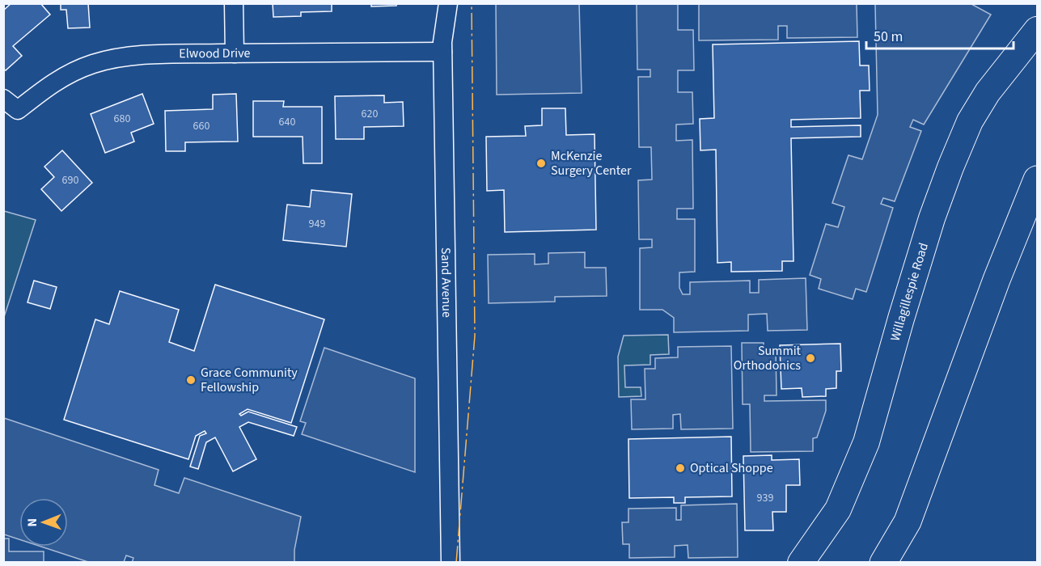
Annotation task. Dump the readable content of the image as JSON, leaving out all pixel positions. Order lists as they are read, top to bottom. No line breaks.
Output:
{"streets":{"street":["Elwood Drive","Sand Avenue","Willagillespie Road"]},"crossings":[["Elwood Drive","Sand Avenue"]],"places":["McKenzie Surgery Center","Summit Orthodonics","Grace Community Fellowship","Optical Shoppe"],"house_numbers":["620","680","640","660","690","949","939"],"scale_bar":"50 m","north":"left"}
